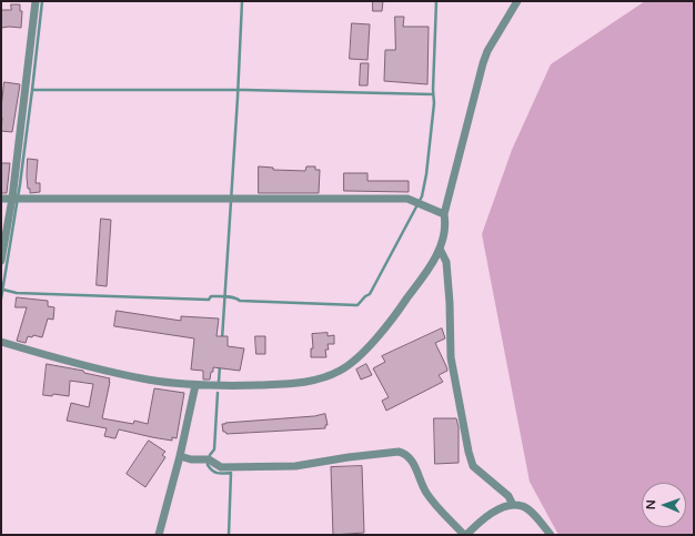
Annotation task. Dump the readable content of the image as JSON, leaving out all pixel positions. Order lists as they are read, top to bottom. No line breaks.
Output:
{"north":"left"}
